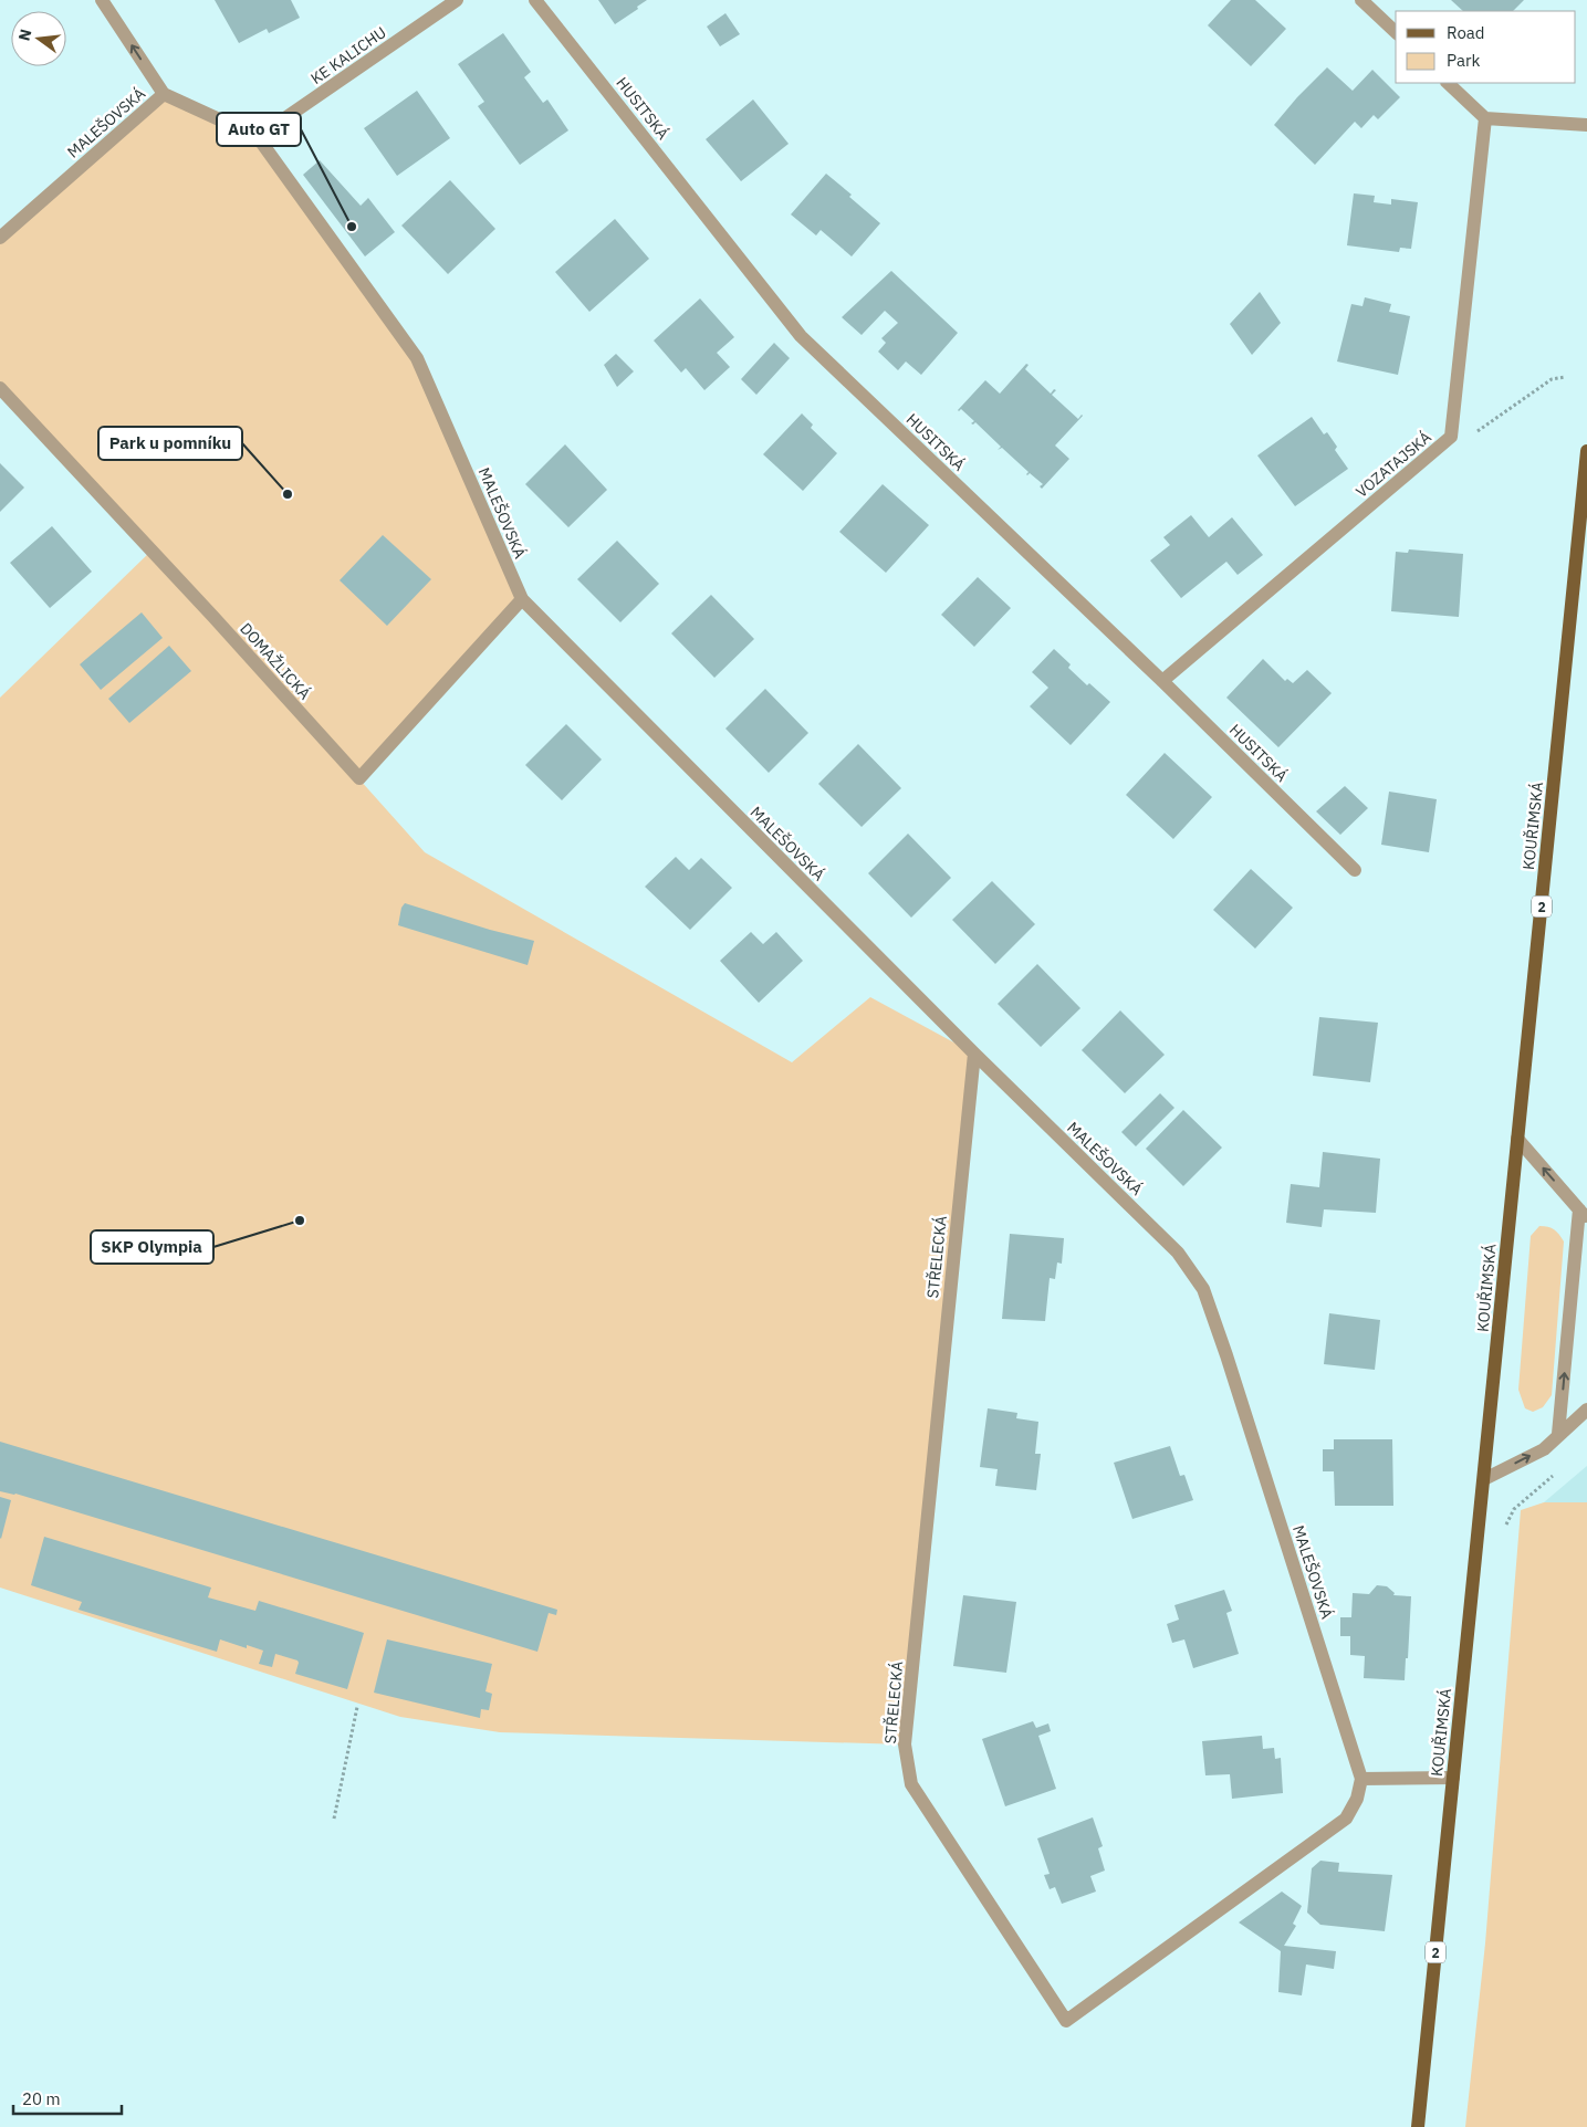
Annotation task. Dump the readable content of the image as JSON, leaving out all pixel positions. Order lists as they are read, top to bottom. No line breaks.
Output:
{"streets":{"main road":["KOUŘIMSKÁ","2"],"street":["KE KALICHU","HUSITSKÁ","MALEŠOVSKÁ","VOZATAJSKÁ","DOMAŽLICKÁ","STŘELECKÁ"]},"crossings":[["KE KALICHU","MALEŠOVSKÁ"],["HUSITSKÁ","VOZATAJSKÁ"],["MALEŠOVSKÁ","DOMAŽLICKÁ"],["MALEŠOVSKÁ","STŘELECKÁ"]],"places":["Auto GT","Park u pomníku","SKP Olympia"],"legend":["Road","Park"],"scale_bar":"20 m","north":"left"}
